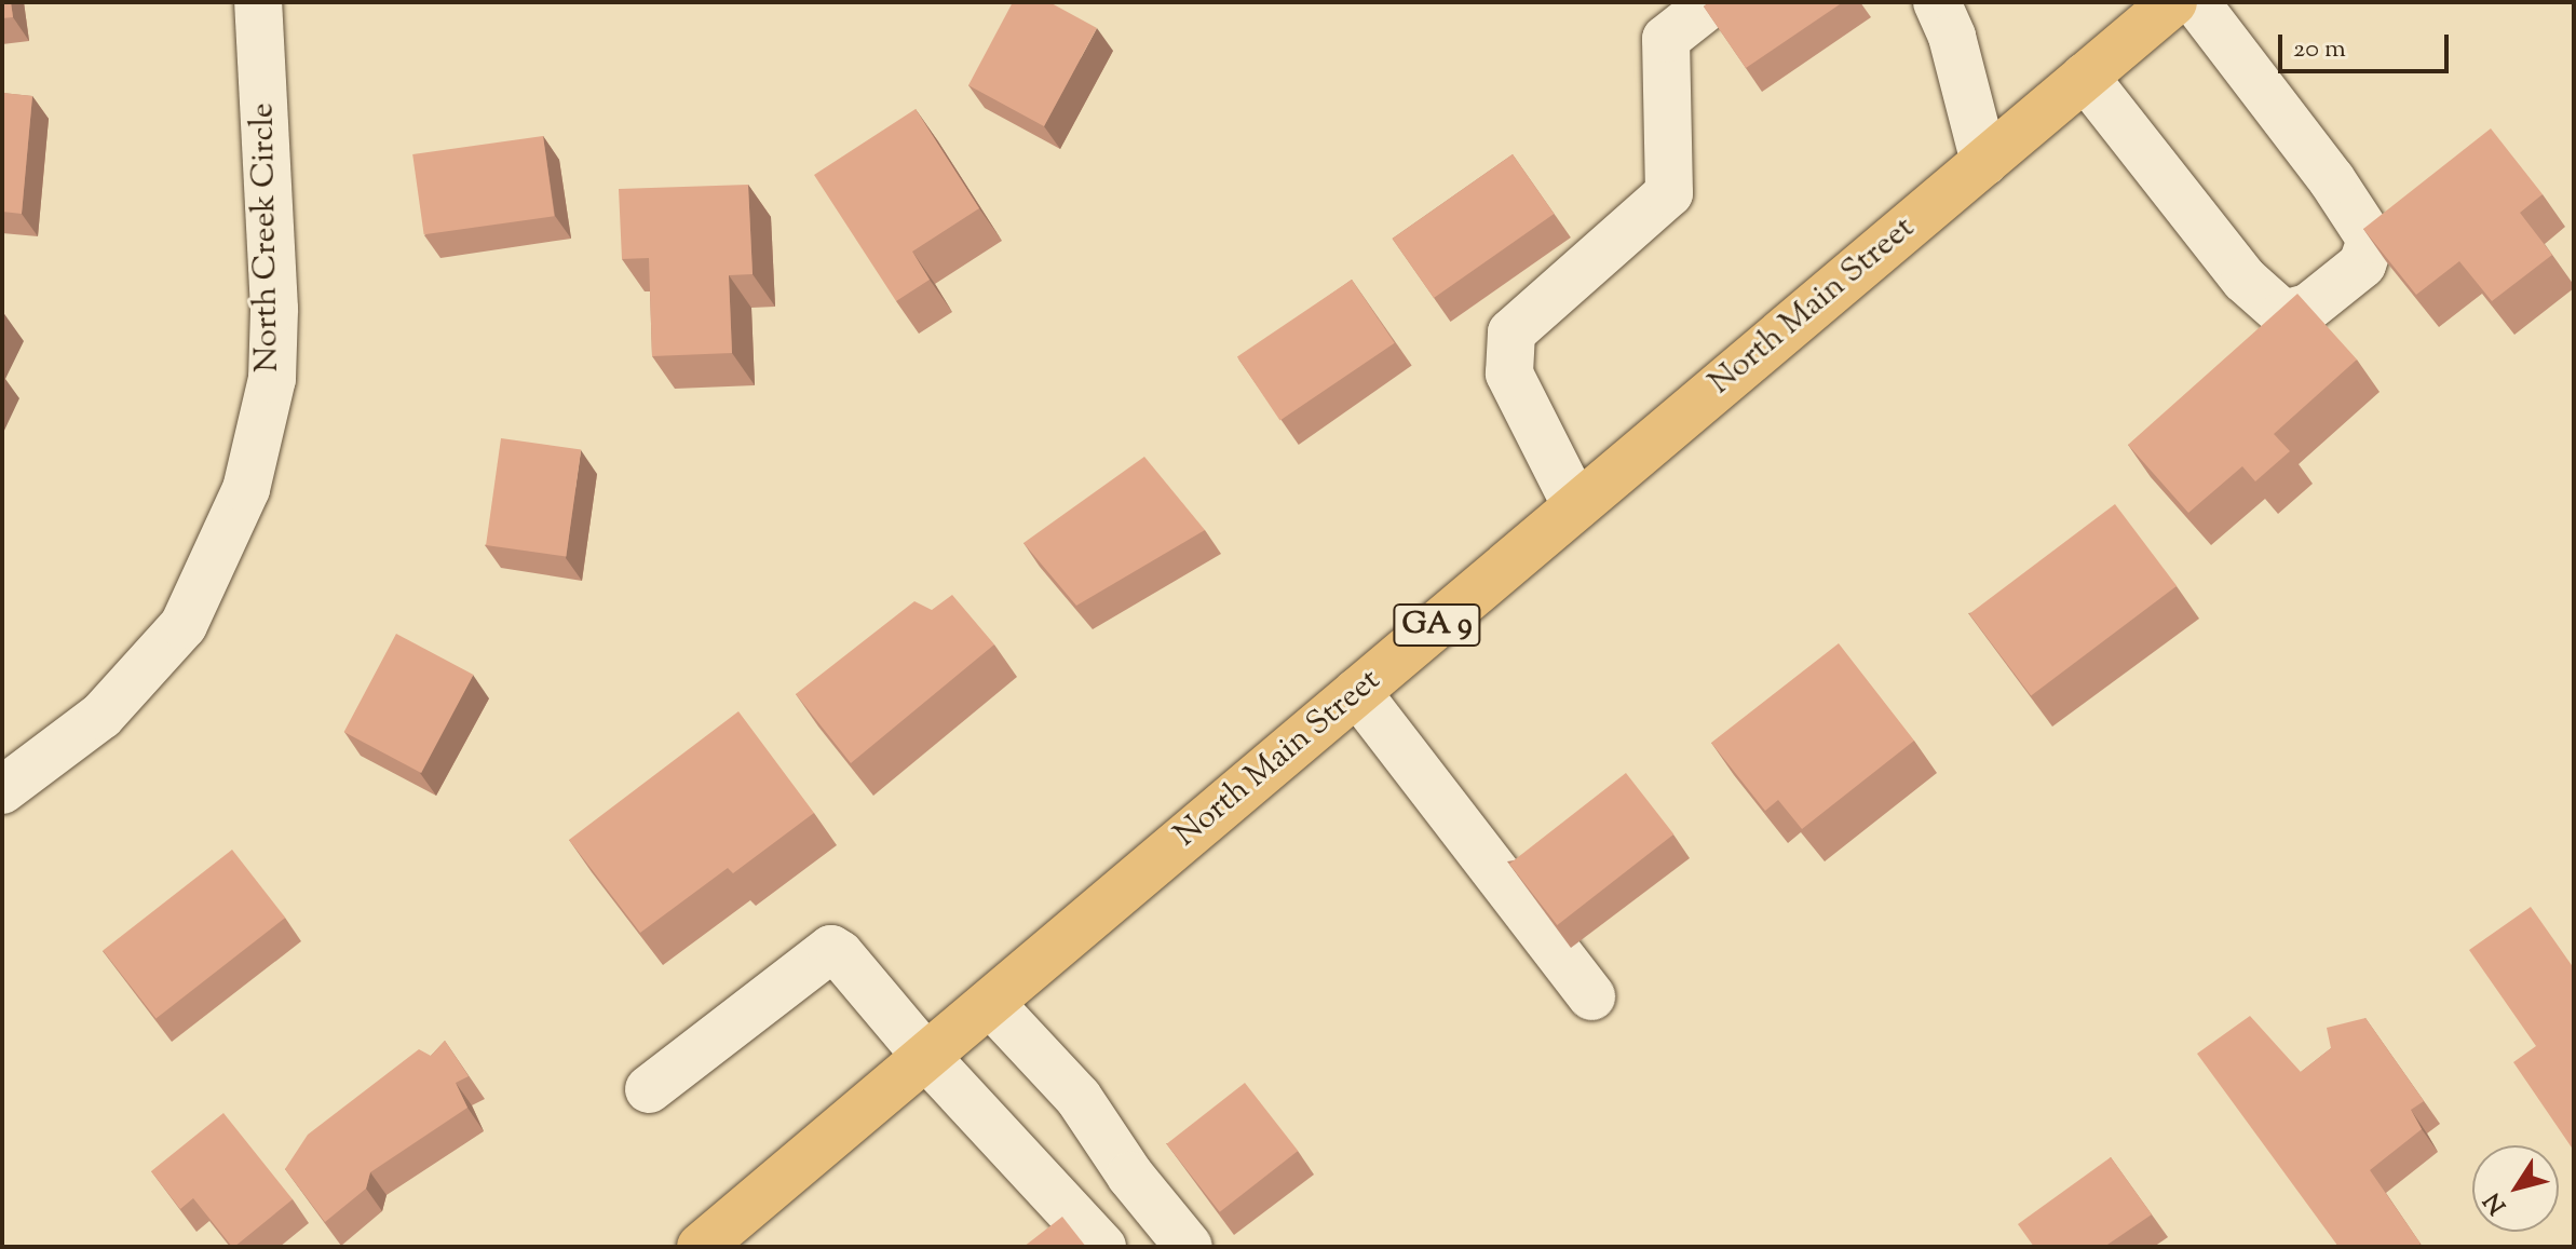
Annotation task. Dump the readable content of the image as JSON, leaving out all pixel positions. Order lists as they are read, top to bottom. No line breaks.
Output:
{"streets":{"main road":["North Main Street","GA 9"],"street":["North Creek Circle"]},"scale_bar":"20 m","north":"bottom left"}
